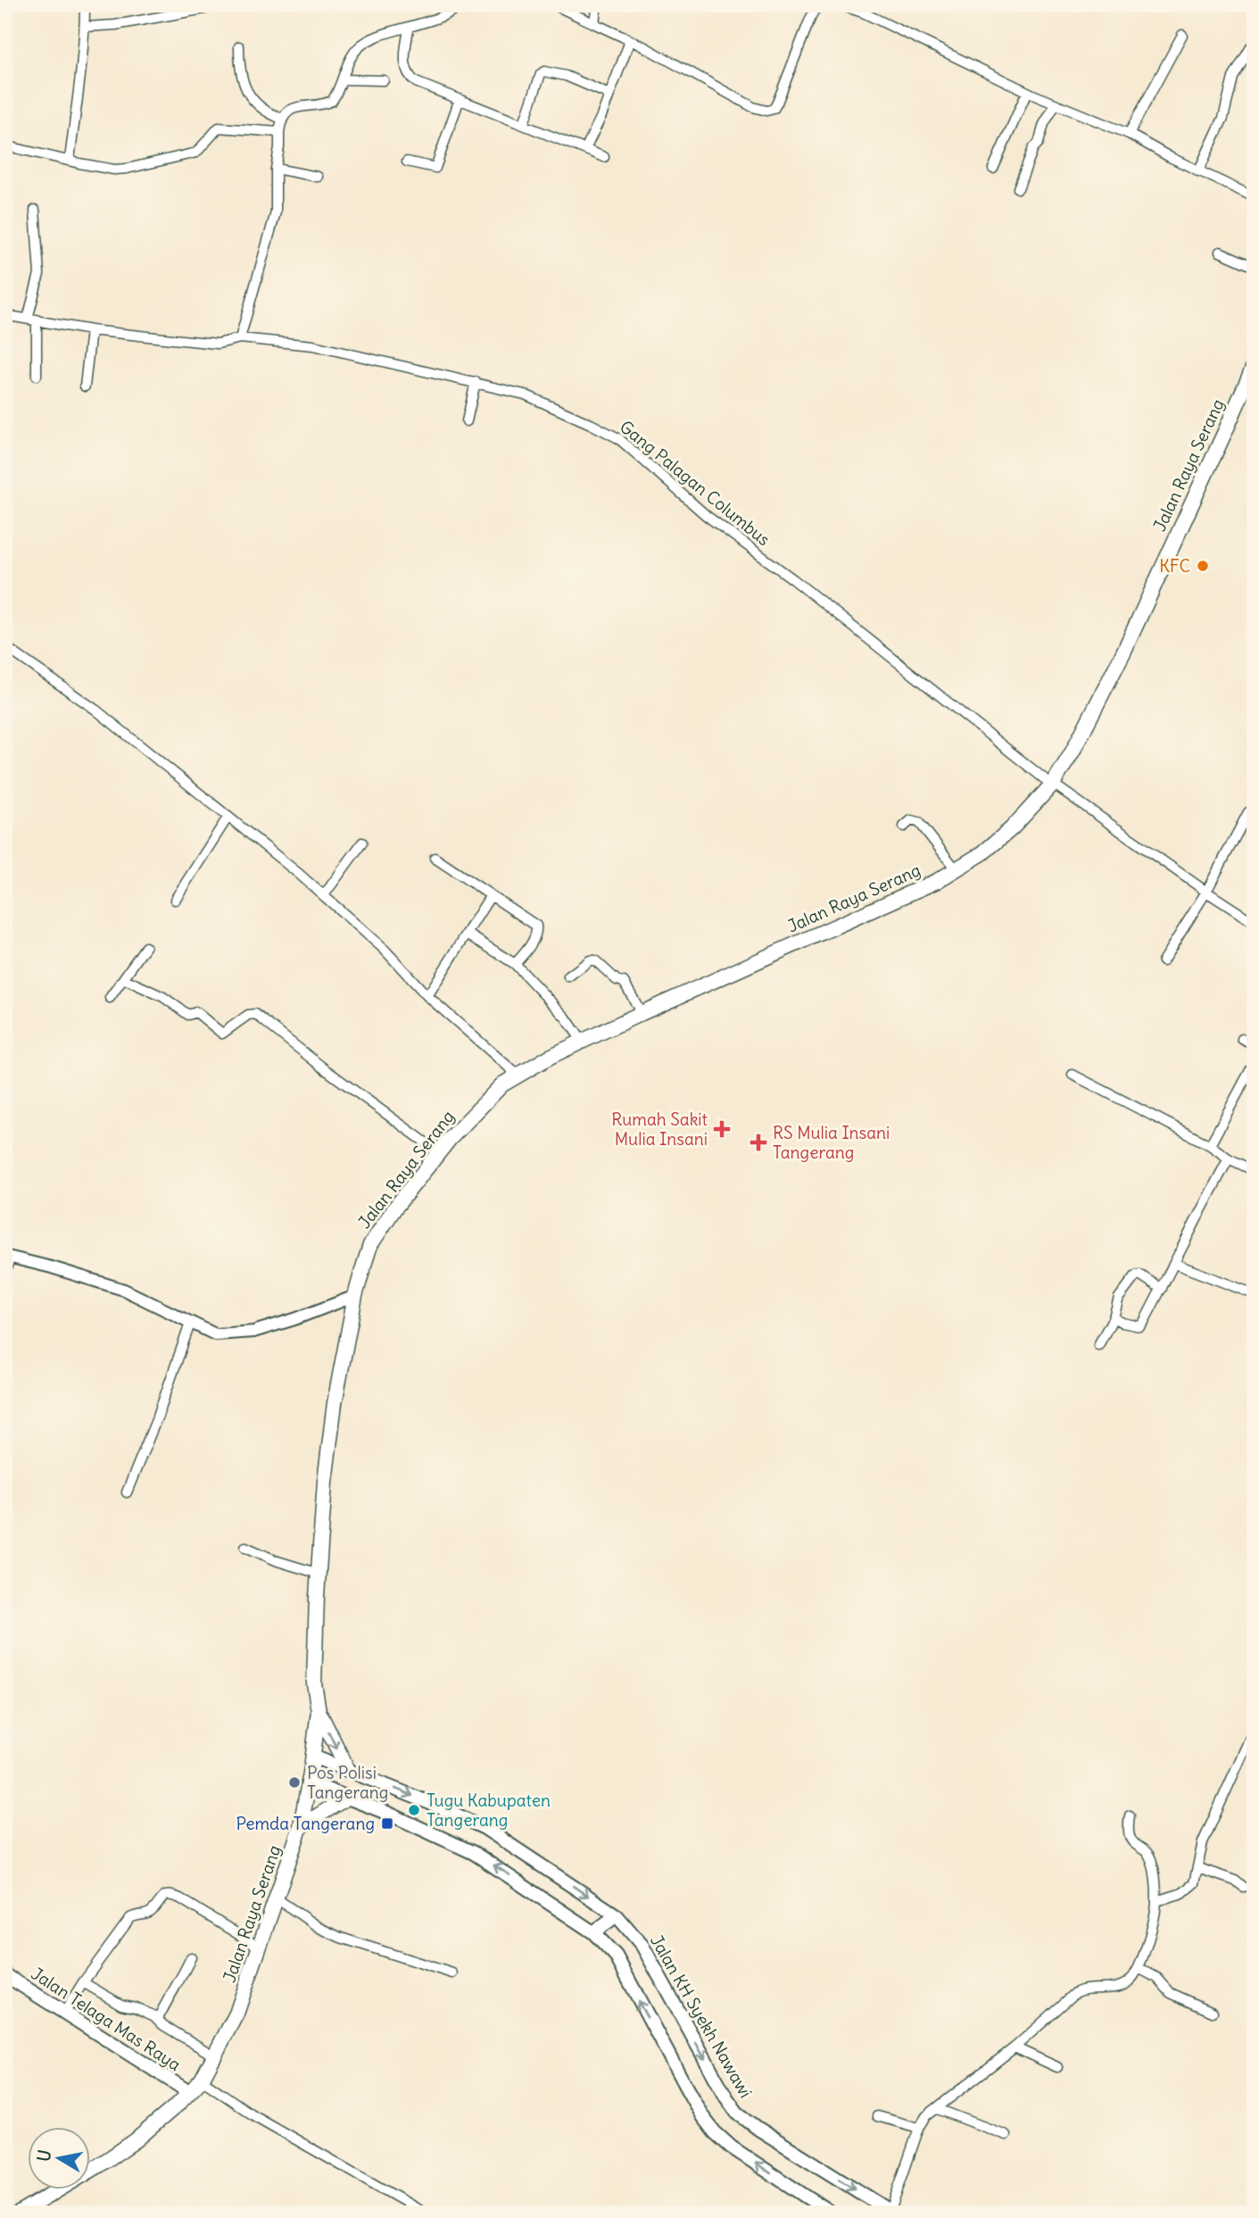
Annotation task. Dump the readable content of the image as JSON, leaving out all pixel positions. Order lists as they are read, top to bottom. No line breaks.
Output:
{"streets":{"highway":["Jalan Raya Serang"],"main road":["Jalan KH Syekh Nawawi","Jalan Telaga Mas Raya"],"street":["Gang Palagan Columbus"]},"crossings":[["Jalan Raya Serang","Gang Palagan Columbus"],["Jalan Raya Serang","Jalan KH Syekh Nawawi"],["Jalan Raya Serang","Jalan Telaga Mas Raya"]],"places":{"other":["KFC","Pos Polisi Tangerang","Tugu Kabupaten Tangerang"],"health":["Rumah Sakit Mulia Insani","RS Mulia Insani Tangerang"],"transit":["Pemda Tangerang"]},"north":"left"}
